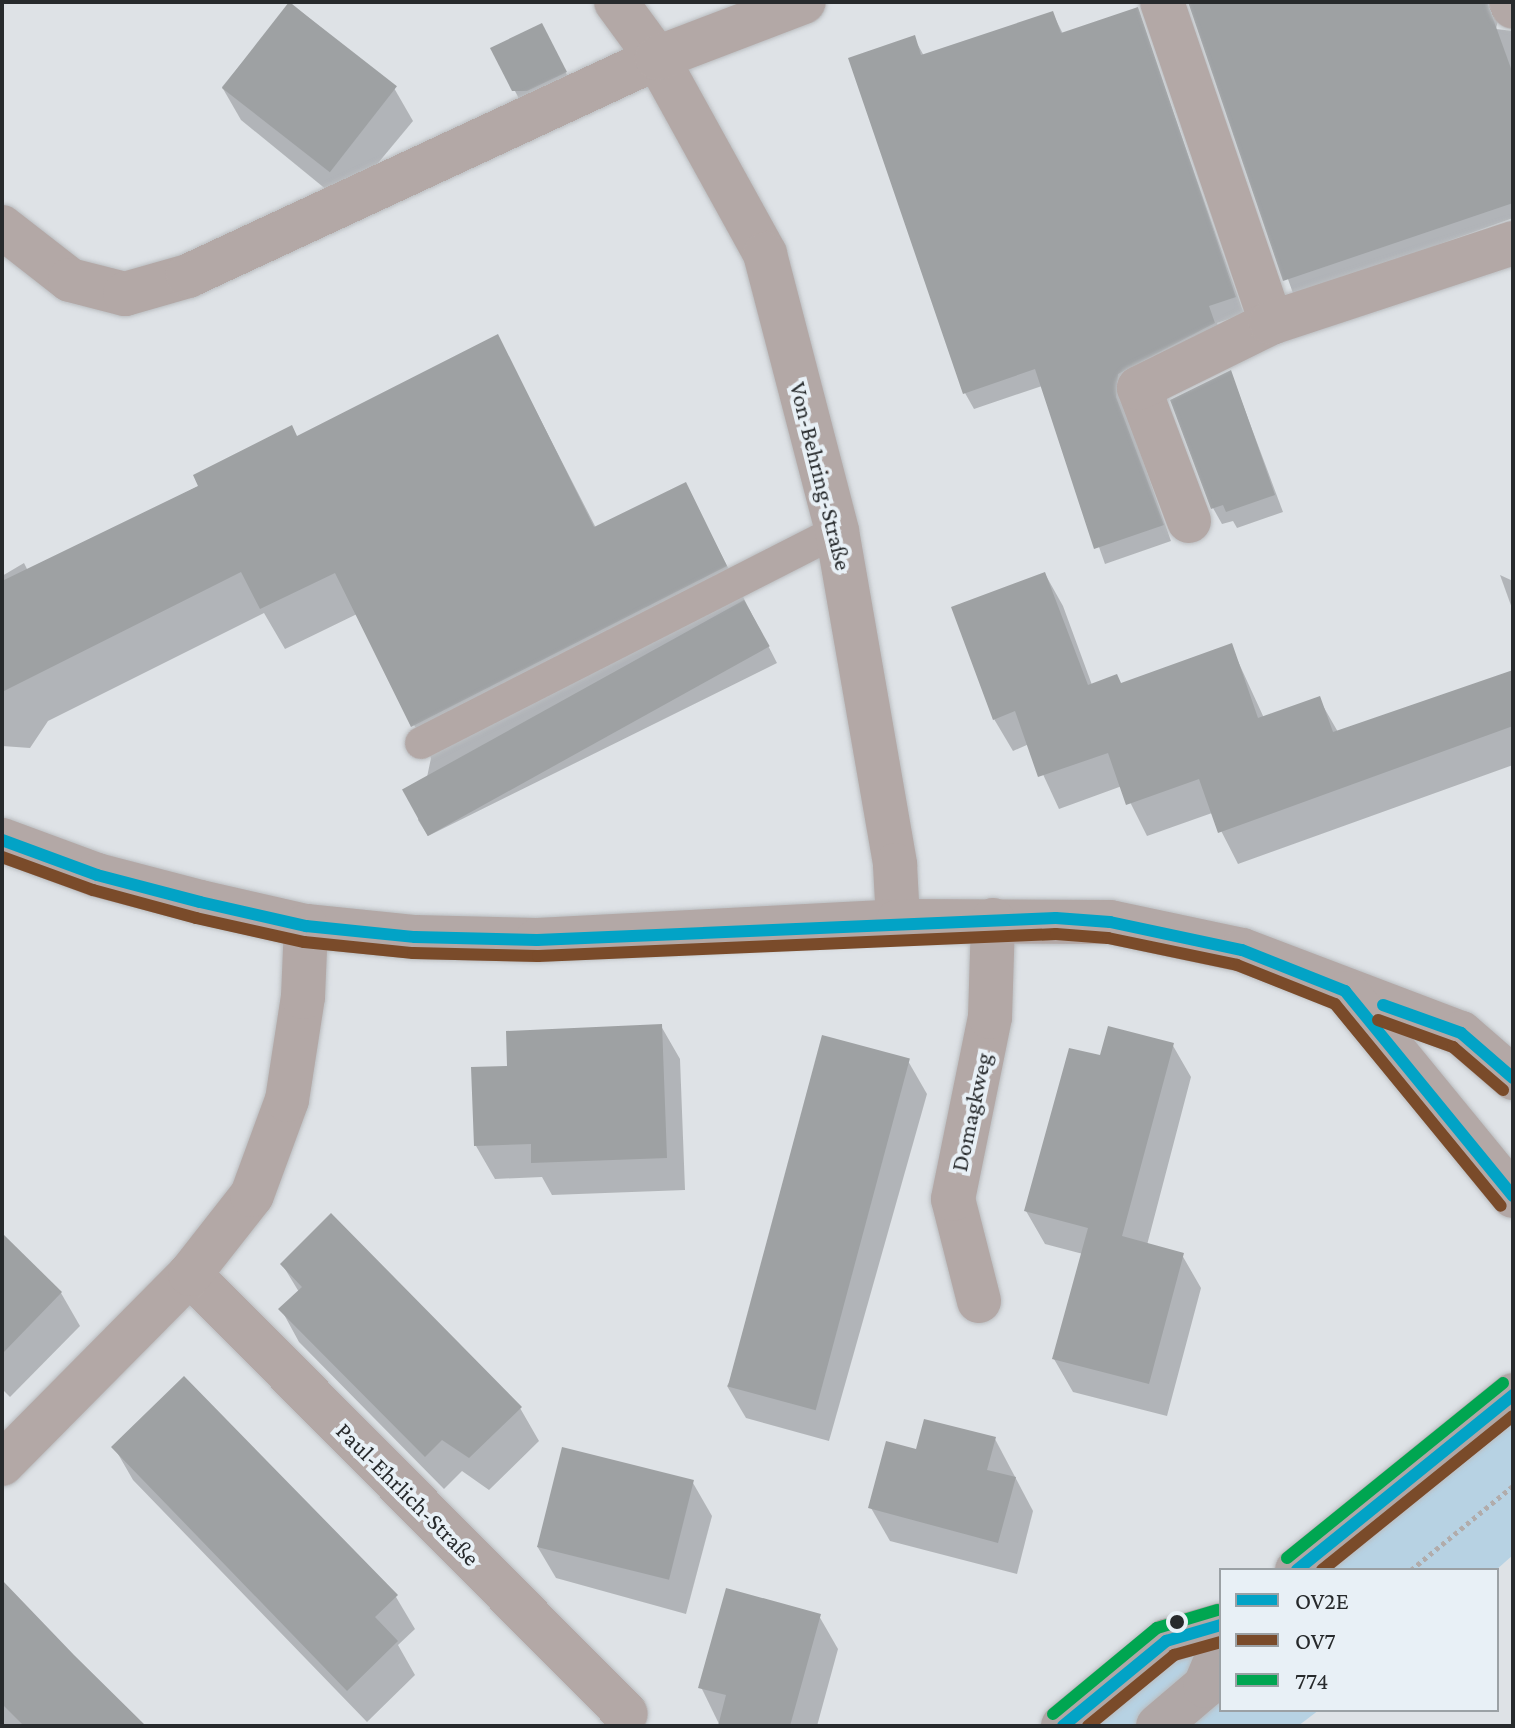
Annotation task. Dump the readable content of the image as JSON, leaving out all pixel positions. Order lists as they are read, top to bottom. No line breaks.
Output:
{"streets":{"street":["Von-Behring-Straße","Domagkweg","Paul-Ehrlich-Straße"]},"lines":["transit line OV2E","transit line OV7","transit line 774"],"legend":["OV2E","OV7","774"]}
